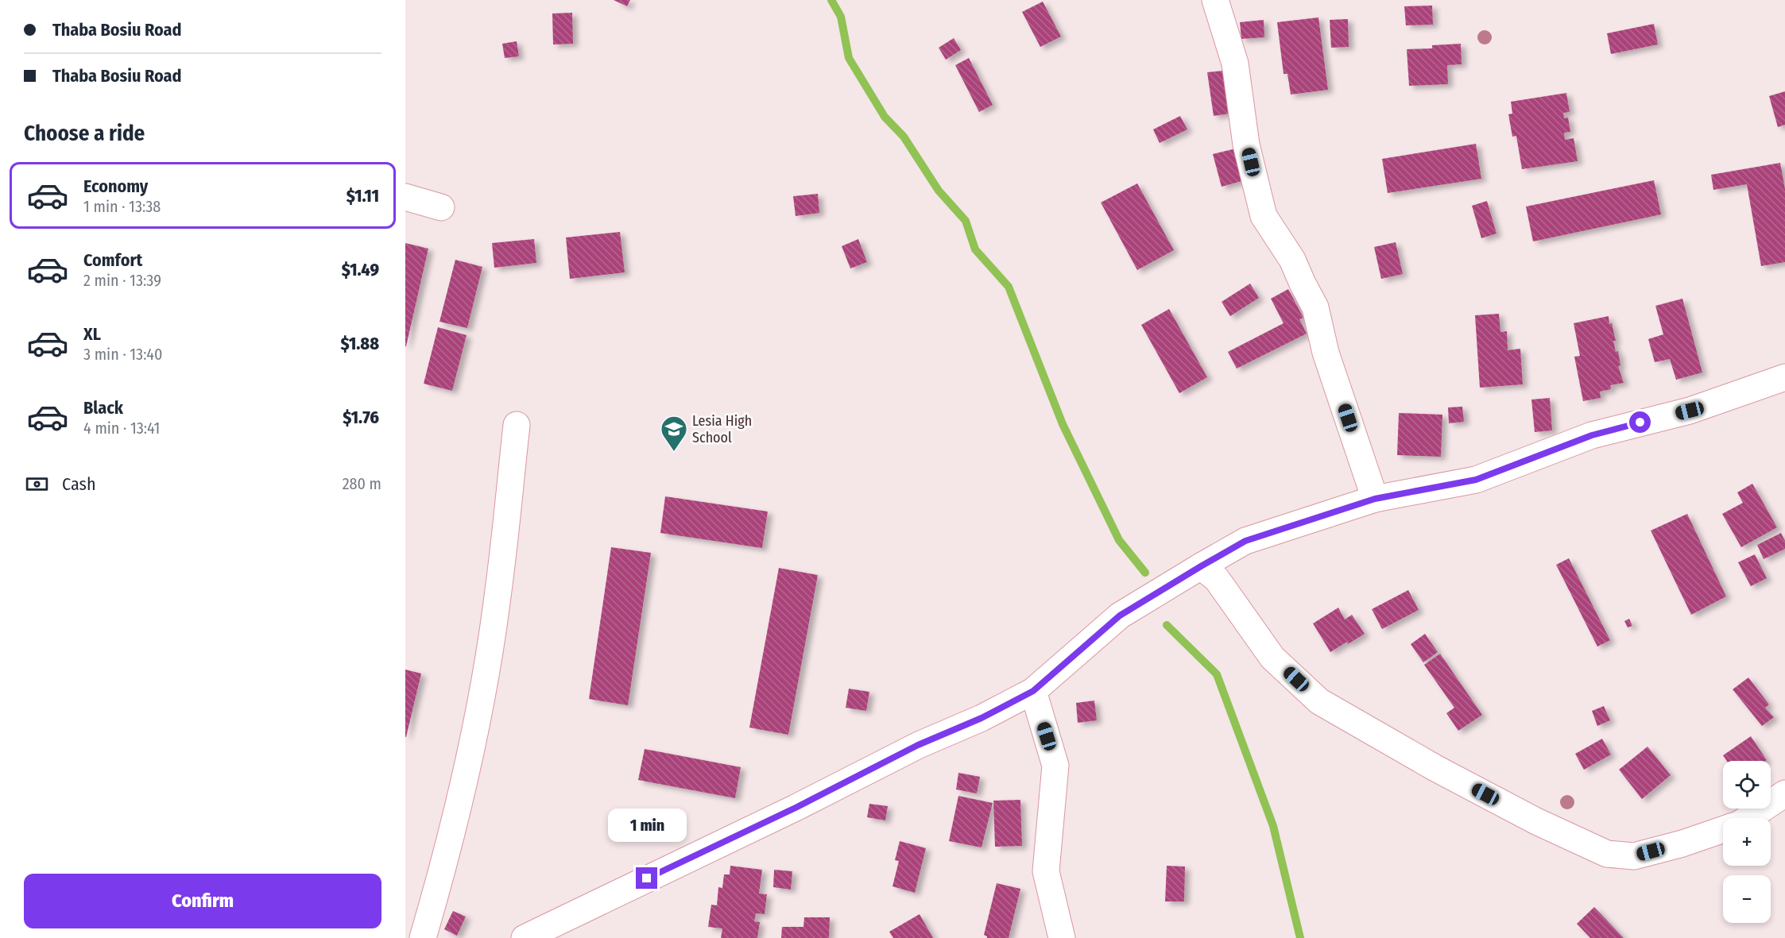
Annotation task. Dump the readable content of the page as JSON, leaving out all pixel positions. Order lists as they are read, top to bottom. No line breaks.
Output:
{"places":{"school or university":["Lesia High School"]},"page":{"banner":["Thaba Bosiu Road","Thaba Bosiu Road"],"heading":"Choose a ride","list":[{"name":"Economy","note":"1 min · 13:38","value":"$1.11"},{"name":"Comfort","note":"2 min · 13:39","value":"$1.49"},{"name":"XL","note":"3 min · 13:40","value":"$1.88"},{"name":"Black","note":"4 min · 13:41","value":"$1.76"}],"pay":["Cash","280 m"],"map_buttons":["+","−"],"bubble":"1 min","buttons":"Confirm"}}
